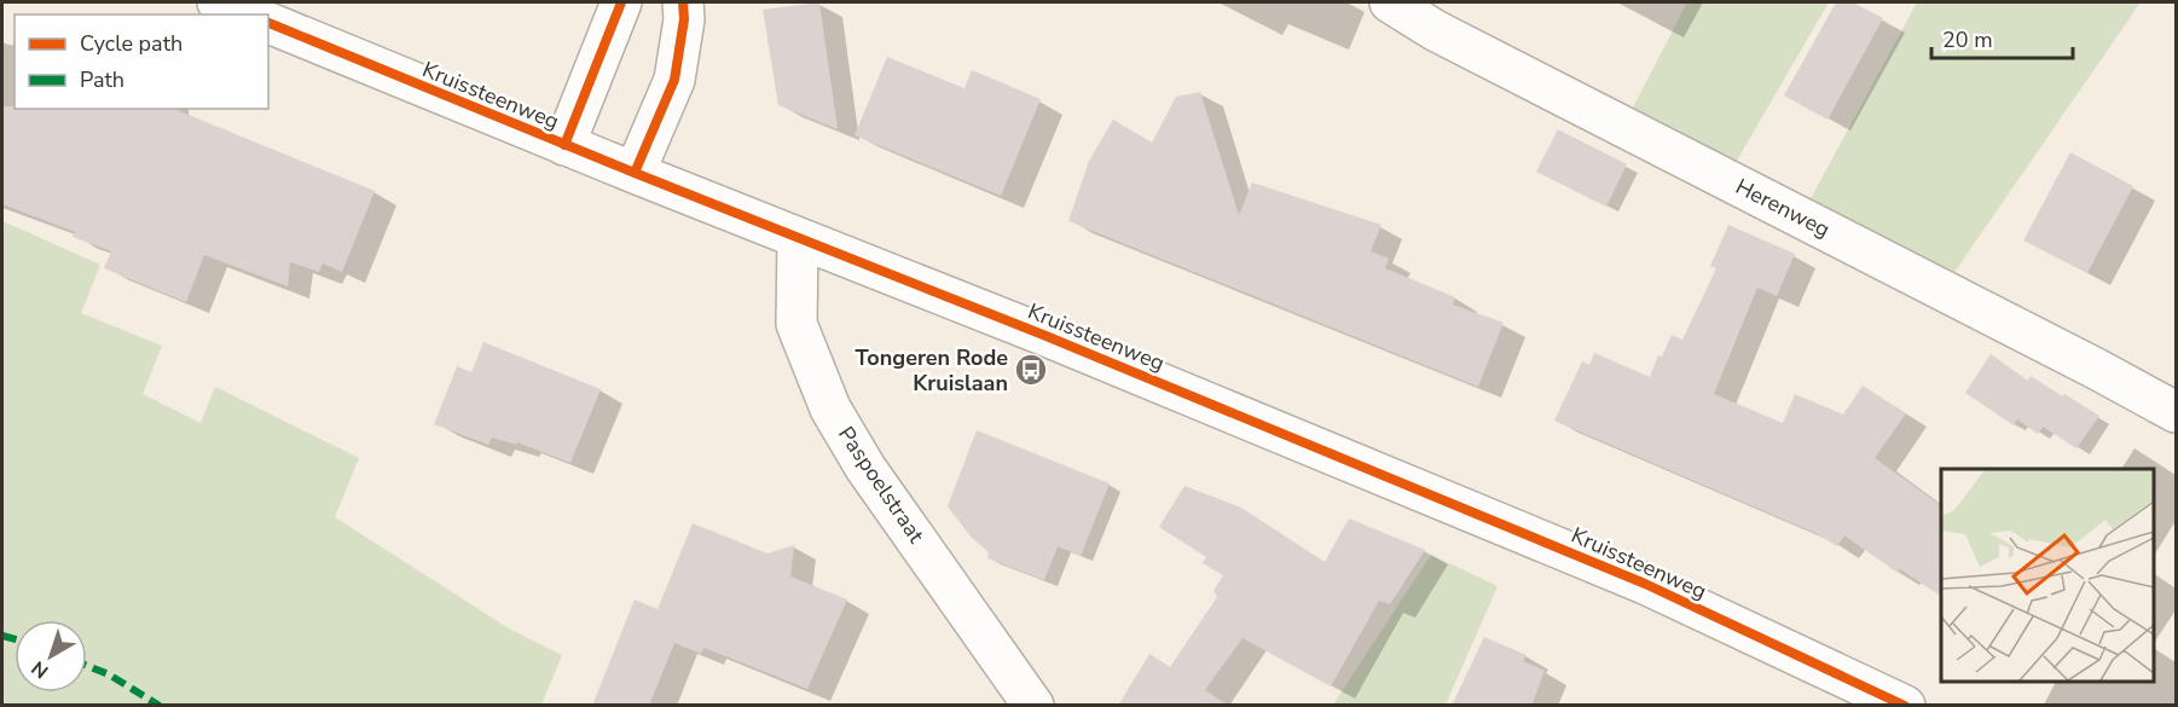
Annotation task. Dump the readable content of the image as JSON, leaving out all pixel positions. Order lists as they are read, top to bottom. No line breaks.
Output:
{"streets":{"main road":["Kruissteenweg","Herenweg","Paspoelstraat"]},"crossings":[["Kruissteenweg","Paspoelstraat"]],"places":{"bus stop":["Tongeren Rode Kruislaan"]},"legend":["Cycle path","Path"],"scale_bar":"20 m","north":"bottom left"}
